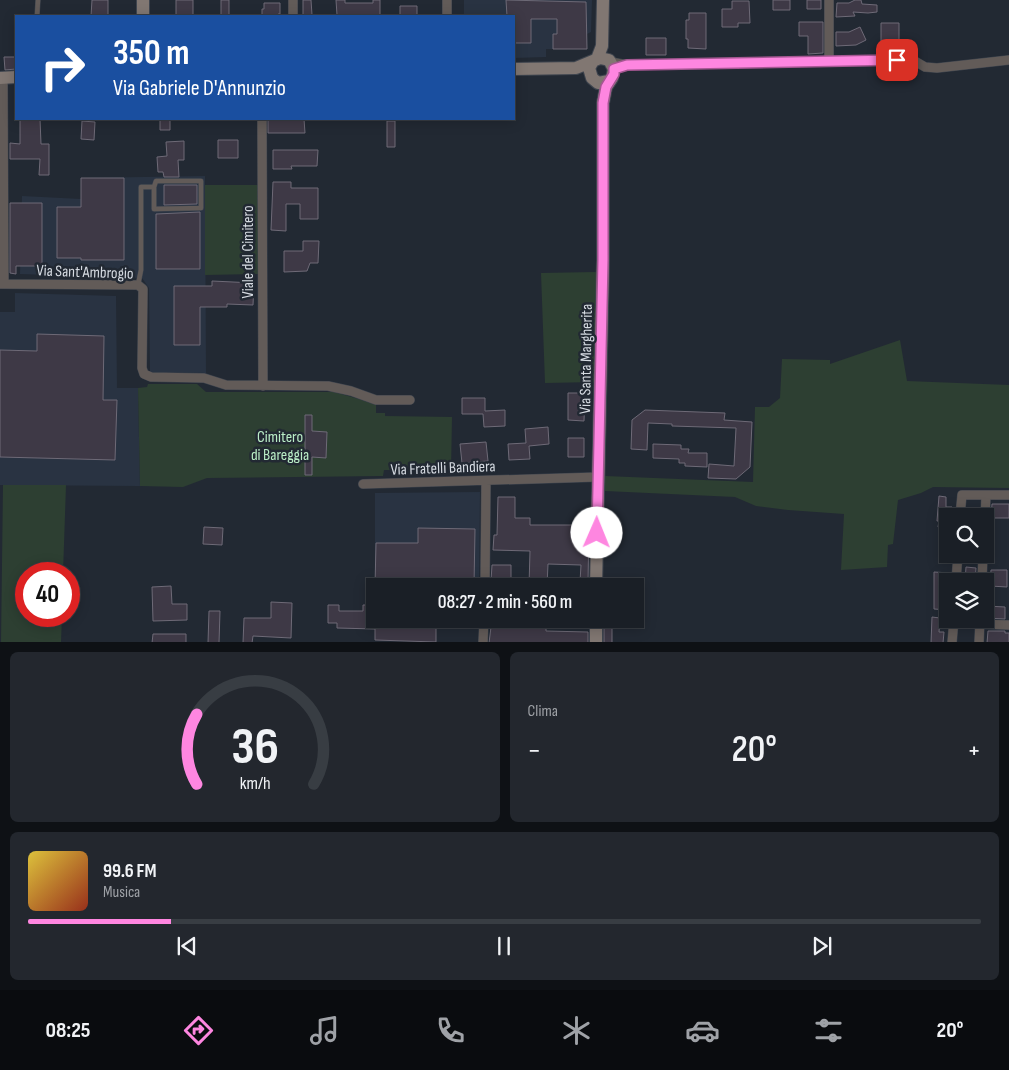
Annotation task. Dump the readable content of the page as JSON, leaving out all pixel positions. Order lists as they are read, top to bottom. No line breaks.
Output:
{"streets":{"street":["Viale del Cimitero","Via Sant'Ambrogio","Via Santa Margherita","Via Fratelli Bandiera"]},"crossings":[["Viale del Cimitero","Via Sant'Ambrogio"],["Via Santa Margherita","Via Fratelli Bandiera"]],"parks":["Cimitero di Bareggia"],"page":{"turn":["350 m","Via Gabriele D'Annunzio"],"limit":"40","trip":"08:27 · 2 min · 560 m","tile":"Clima","heat":["−","20°","+"],"song":["99.6 FM","Musica"],"tabs":["08:25","20°"],"gauge":["36","km/h"]}}
